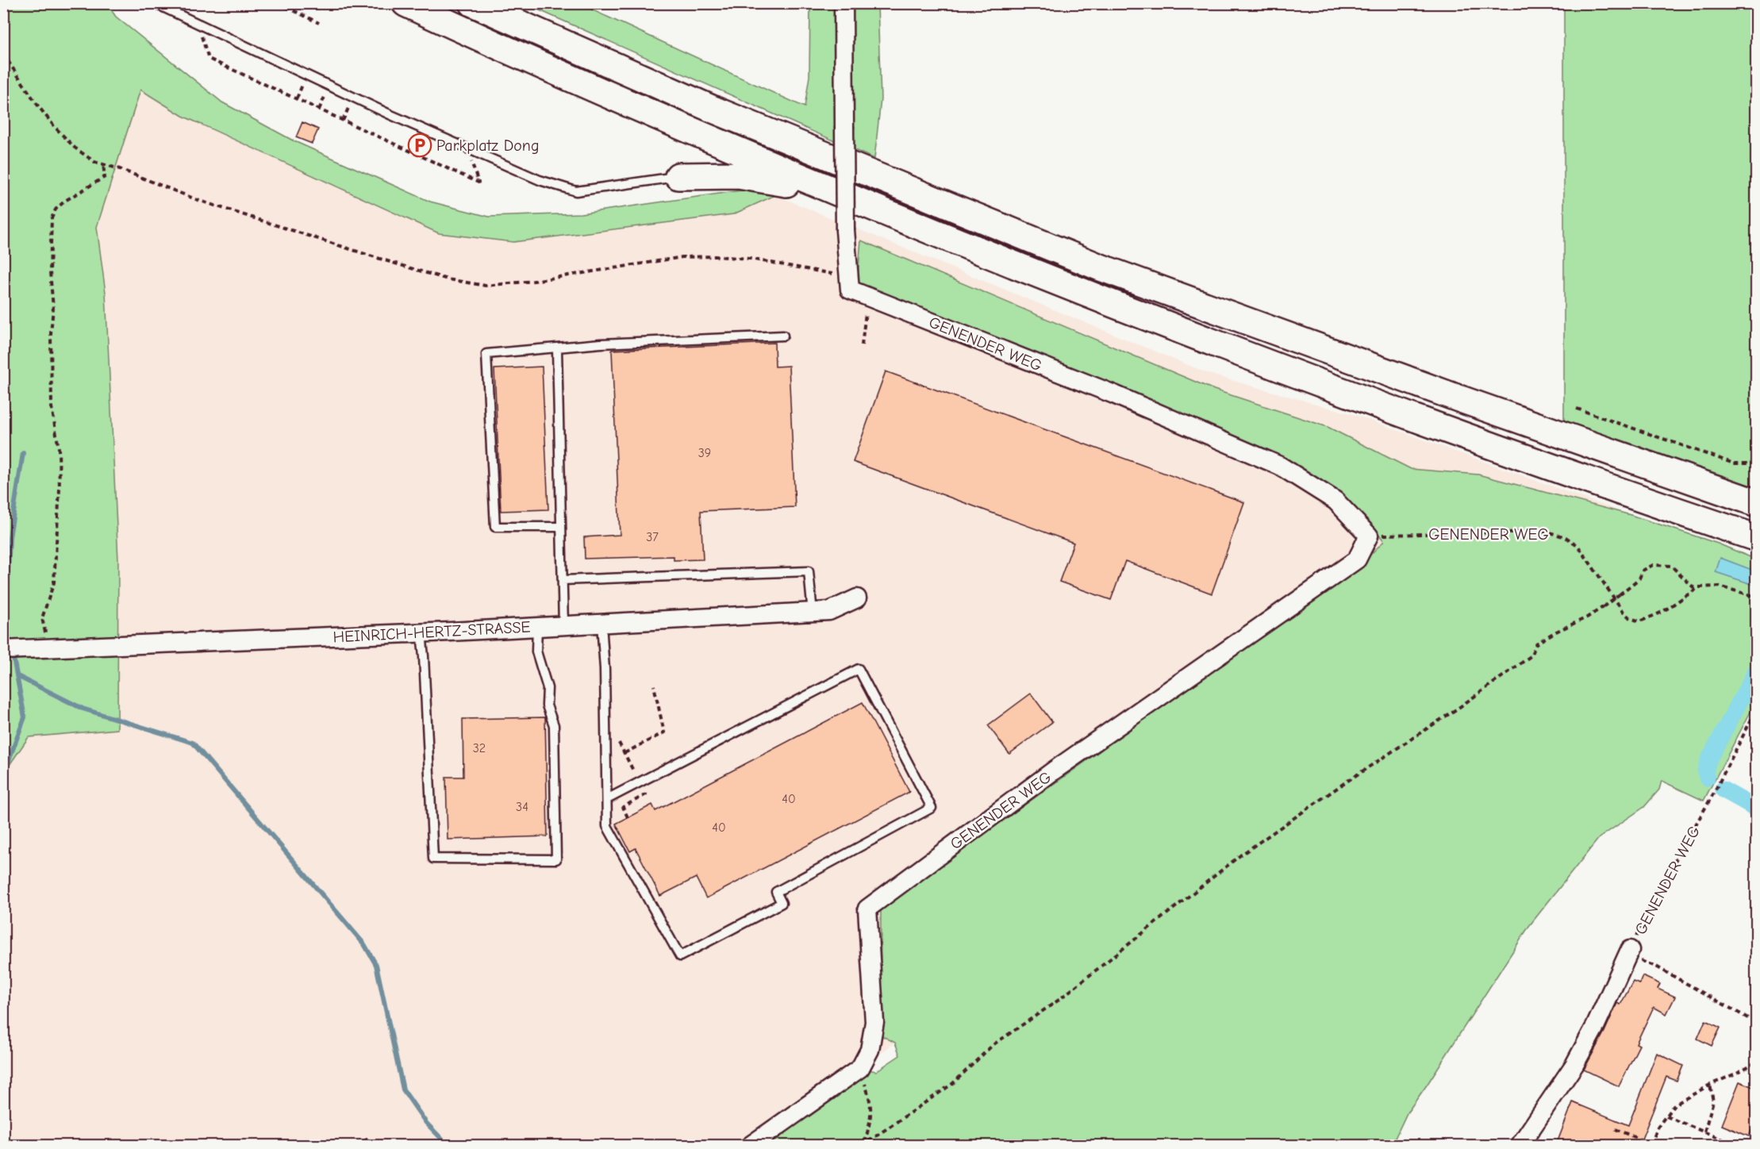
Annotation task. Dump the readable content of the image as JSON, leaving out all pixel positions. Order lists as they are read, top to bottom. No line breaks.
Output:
{"streets":{"street":["GENENDER WEG","HEINRICH-HERTZ-STRASSE"]},"places":{"parking":["Parkplatz Dong"]},"house_numbers":["39","37","32","40","34","40"]}
